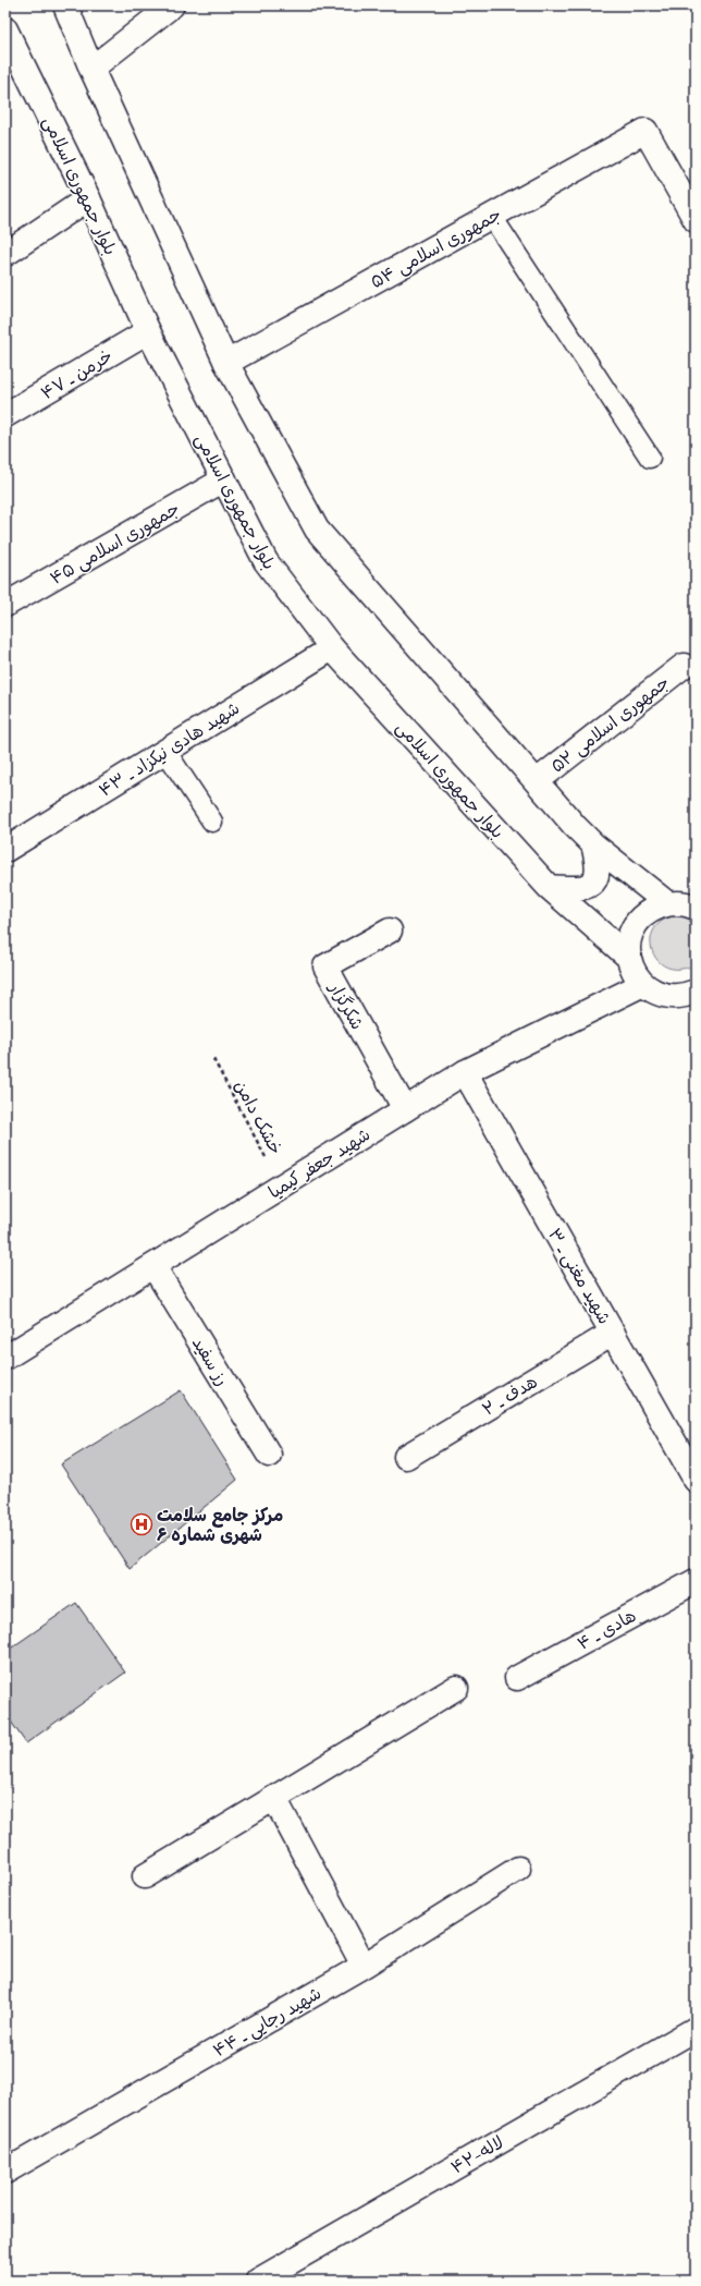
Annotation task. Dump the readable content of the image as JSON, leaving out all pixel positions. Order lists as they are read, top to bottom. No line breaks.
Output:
{"streets":{"street":["بلوار جمهوری اسلامی","جمهوری اسلامی ۵۴","خرمن ـ ۴۷","جمهوری اسلامی ۴۵","جمهوری اسلامی ۵۲","شهید هادی نیکزاد ـ ۴۳","شکرگزار","شهید جعفر کیمیا","شهید مغنی ـ ۳","رز سفید","هدف ـ ۲","هادی ـ ۴","شهید رجایی ـ ۴۴","لاله-۴۲"],"path":["خشک دامن"]},"crossings":[["بلوار جمهوری اسلامی","خرمن ـ ۴۷"],["بلوار جمهوری اسلامی","جمهوری اسلامی ۴۵"],["بلوار جمهوری اسلامی","شهید هادی نیکزاد ـ ۴۳"],["شکرگزار","شهید جعفر کیمیا"],["خشک دامن","شهید جعفر کیمیا"],["شهید جعفر کیمیا","شهید مغنی ـ ۳"],["شهید جعفر کیمیا","رز سفید"],["شهید مغنی ـ ۳","هدف ـ ۲"]],"places":{"hospital":["مرکز جامع سلامت شهری شماره ۶"]}}
